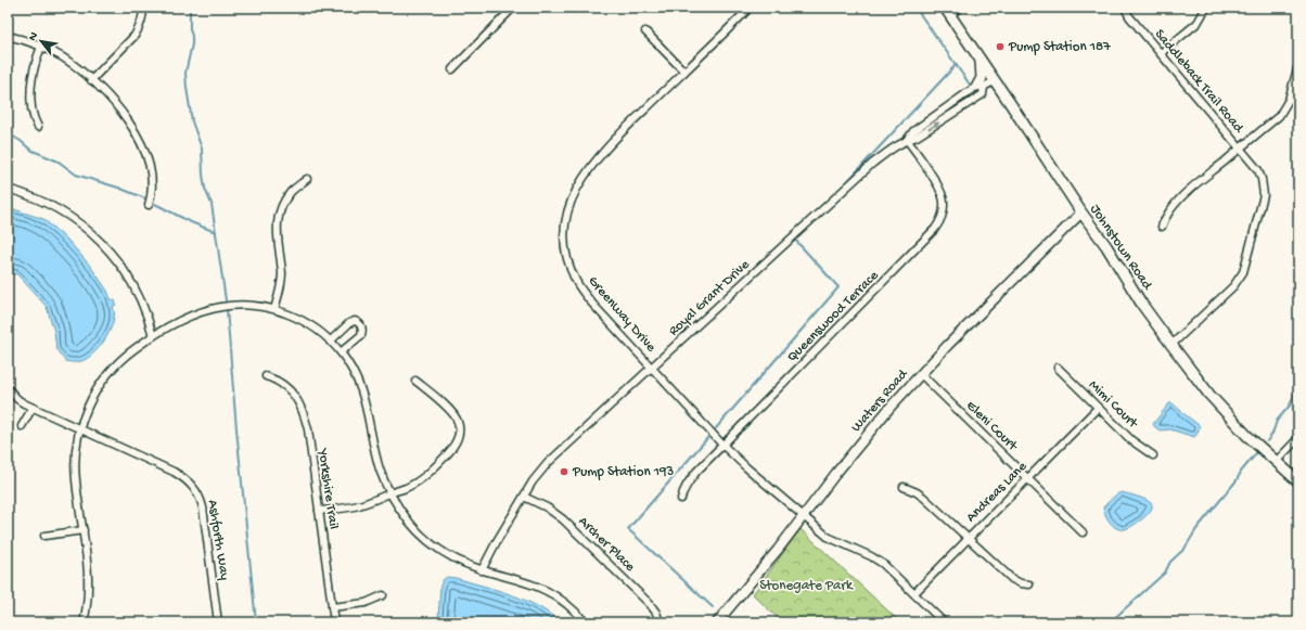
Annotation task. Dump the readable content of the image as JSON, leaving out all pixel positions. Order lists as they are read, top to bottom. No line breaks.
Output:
{"streets":{"main road":["Johnstown Road"],"street":["Saddleback Trail Road","Royal Grant Drive","Greenway Drive","Queenswood Terrace","Waters Road","Mimi Court","Eleni Court","Yorkshire Trail","Andreas Lane","Ashforth Way","Archer Place"]},"crossings":[["Saddleback Trail Road","Johnstown Road"],["Johnstown Road","Royal Grant Drive"],["Johnstown Road","Waters Road"],["Royal Grant Drive","Greenway Drive"],["Royal Grant Drive","Queenswood Terrace"],["Royal Grant Drive","Archer Place"],["Greenway Drive","Queenswood Terrace"],["Greenway Drive","Waters Road"],["Greenway Drive","Andreas Lane"],["Waters Road","Eleni Court"],["Mimi Court","Andreas Lane"],["Eleni Court","Andreas Lane"]],"parks":["Stonegate Park"],"places":["Pump Station 187","Pump Station 193"],"north":"top left"}
